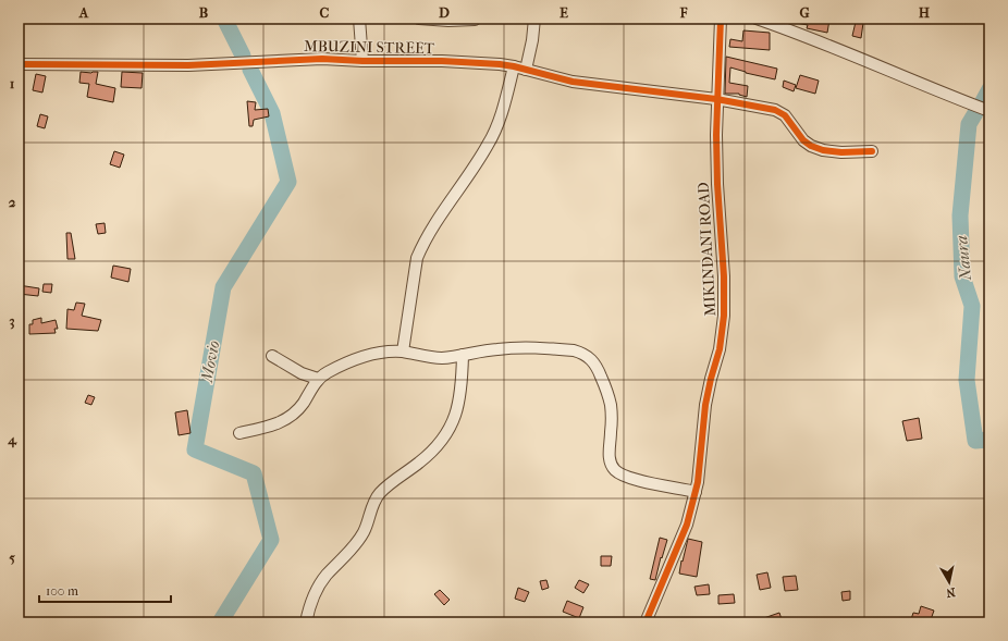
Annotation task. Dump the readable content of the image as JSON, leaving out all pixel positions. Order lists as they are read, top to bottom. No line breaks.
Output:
{"streets":{"street":["MBUZINI STREET","MIKINDANI ROAD"]},"crossings":[["MBUZINI STREET","MIKINDANI ROAD"]],"water":["Naura","Movio"],"scale_bar":"100 m","north":"bottom","grid":{"columns":["A","B","C","D","E","F","G","H"],"rows":["1","2","3","4","5"]}}
